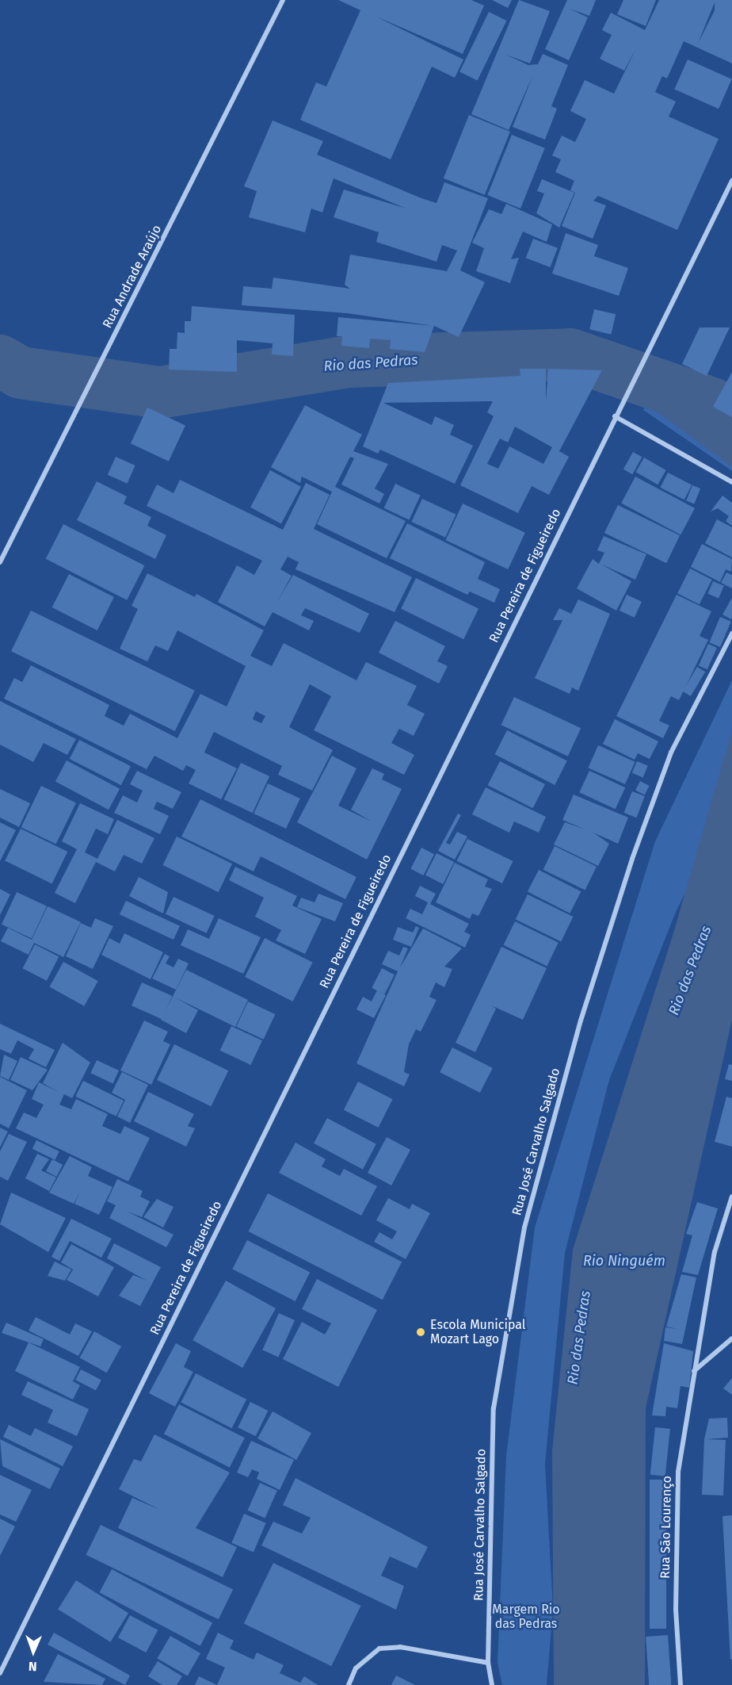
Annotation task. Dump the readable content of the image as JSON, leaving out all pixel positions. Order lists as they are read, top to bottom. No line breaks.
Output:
{"streets":{"street":["Rua Andrade Araújo","Rua Pereira de Figueiredo","Rua José Carvalho Salgado","Rua São Lourenço"]},"water":["Rio das Pedras","Rio Ninguém"],"parks":["Margem Rio das Pedras"],"places":["Escola Municipal Mozart Lago"],"north":"bottom"}
